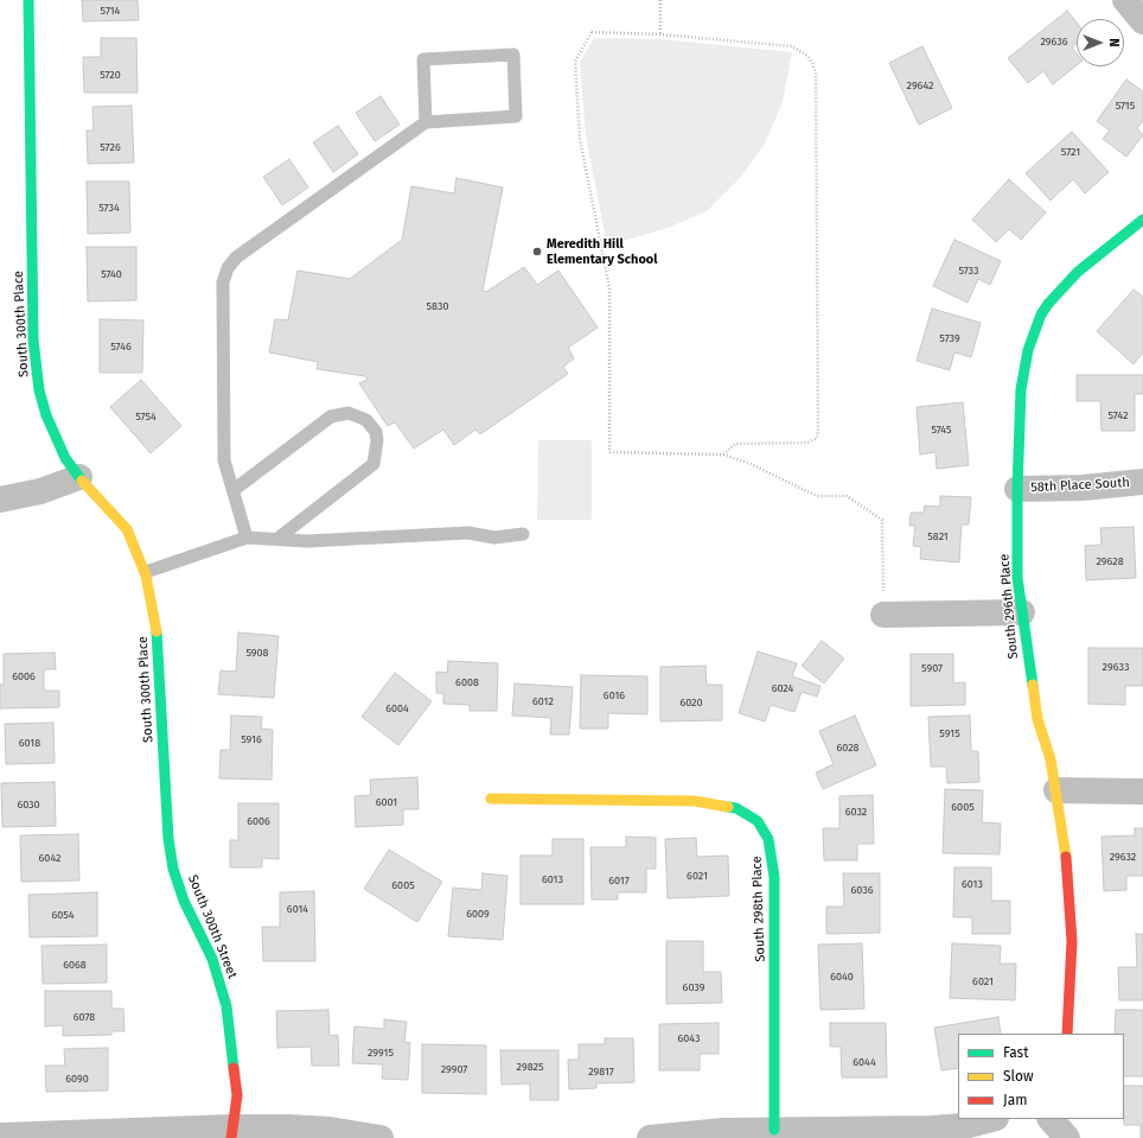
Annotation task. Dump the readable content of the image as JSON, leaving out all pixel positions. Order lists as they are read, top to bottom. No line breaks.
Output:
{"streets":{"street":["South 300th Place","58th Place South","South 296th Place","South 298th Place","South 300th Street"]},"crossings":[["South 300th Place","South 300th Street"],["58th Place South","South 296th Place"]],"places":["Meredith Hill Elementary School"],"house_numbers":["5714","29636","5720","29642","5715","5726","5721","5734","5733","5740","5830","5739","5746","5742","5754","5745","5821","29628","5908","29633","5907","6006","6008","6024","6016","6012","6020","6004","5915","5916","6018","6028","6001","6030","6005","6032","6006","29632","6042","6021","6013","6017","6013","6005","6036","6014","6009","6054","6068","6040","6021","6039","6078","6043","29915","6044","29825","29907","29817","6090"],"legend":["Fast","Slow","Jam"],"north":"right"}
